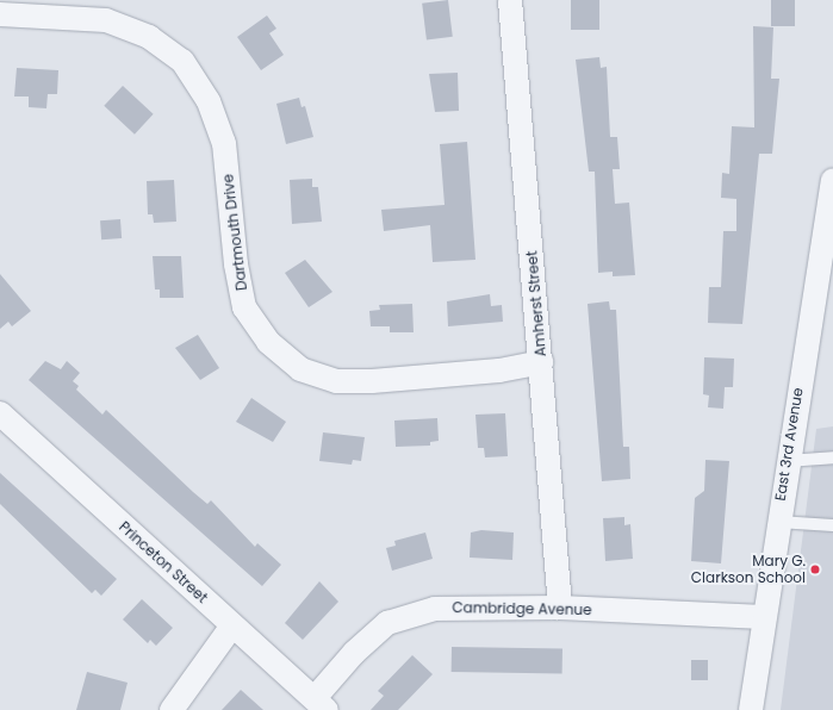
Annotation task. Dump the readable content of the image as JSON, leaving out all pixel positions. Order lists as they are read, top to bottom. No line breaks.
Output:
{"streets":{"street":["Dartmouth Drive","Amherst Street","East 3rd Avenue","Princeton Street","Cambridge Avenue"]},"crossings":[["Dartmouth Drive","Amherst Street"],["Amherst Street","Cambridge Avenue"],["East 3rd Avenue","Cambridge Avenue"],["Princeton Street","Cambridge Avenue"]],"places":["Mary G. Clarkson School"]}
